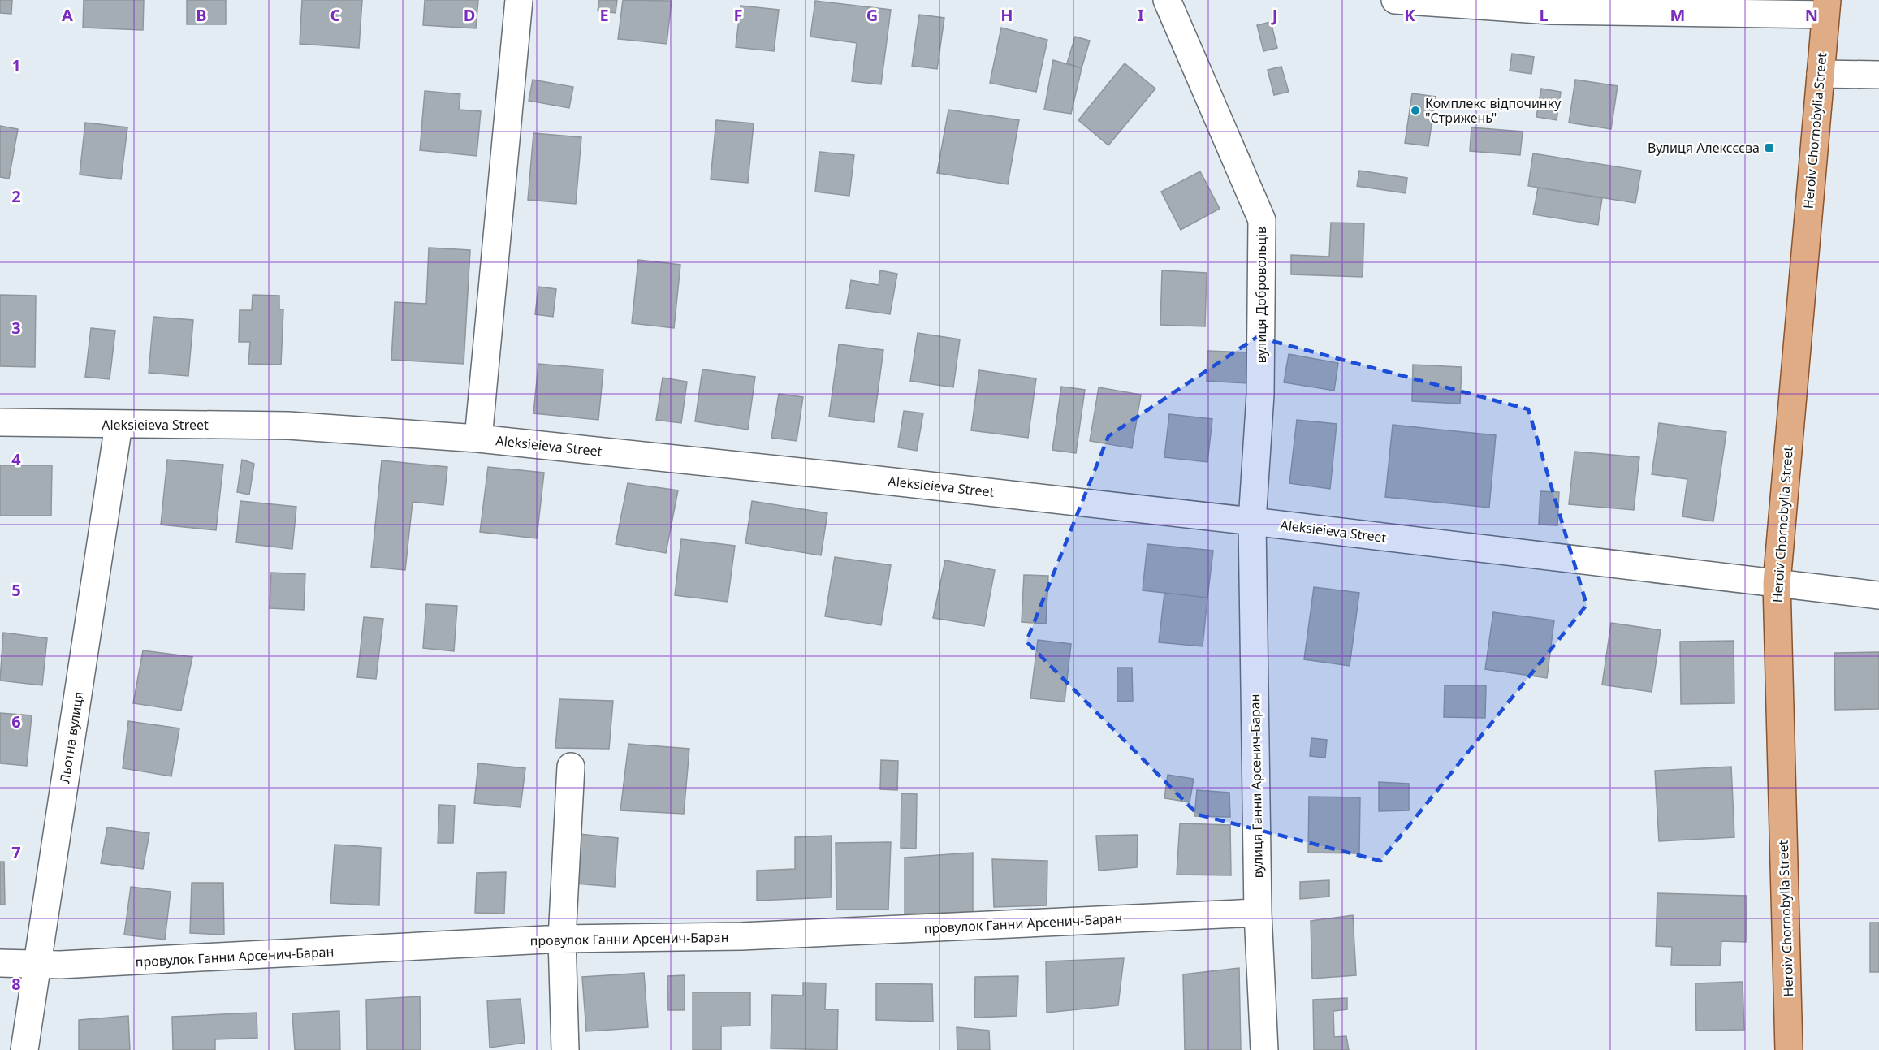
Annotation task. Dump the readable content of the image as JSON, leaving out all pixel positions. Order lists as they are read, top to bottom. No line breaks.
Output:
{"streets":{"main road":["Heroiv Chornobylia Street"],"street":["вулиця Добровольців","Aleksieieva Street","Льотна вулиця","вулиця Ганни Арсенич-Баран","провулок Ганни Арсенич-Баран"]},"crossings":[["Heroiv Chornobylia Street","Aleksieieva Street"],["вулиця Добровольців","Aleksieieva Street"],["вулиця Добровольців","вулиця Ганни Арсенич-Баран"],["Aleksieieva Street","Льотна вулиця"],["Aleksieieva Street","вулиця Ганни Арсенич-Баран"],["Льотна вулиця","провулок Ганни Арсенич-Баран"],["вулиця Ганни Арсенич-Баран","провулок Ганни Арсенич-Баран"]],"places":{"other":["Комплекс відпочинку \"Стрижень\""],"transit":["Вулиця Алексєєва"]},"grid":{"columns":["A","B","C","D","E","F","G","H","I","J","K","L","M","N"],"rows":["1","2","3","4","5","6","7","8"]}}
